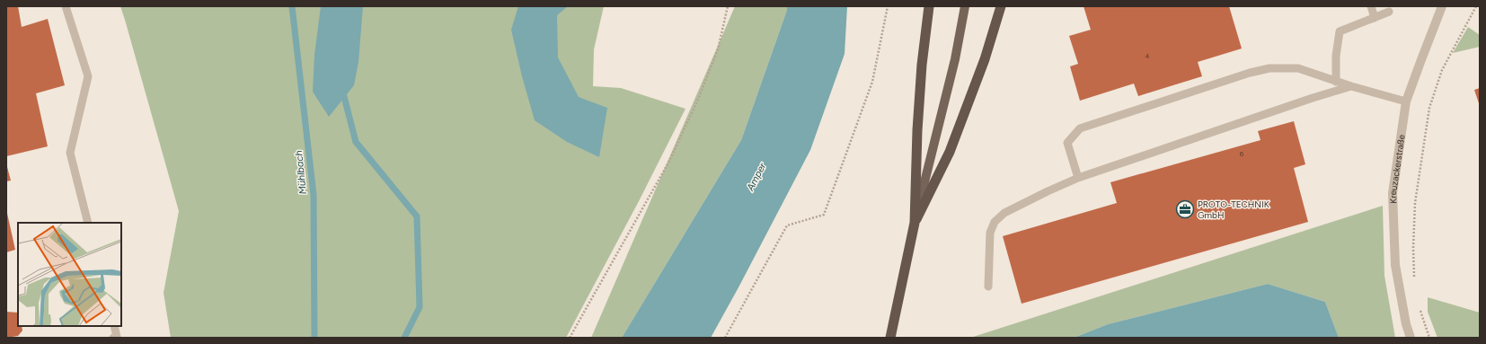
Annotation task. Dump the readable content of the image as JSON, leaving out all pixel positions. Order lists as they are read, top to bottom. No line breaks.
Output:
{"streets":{"street":["Kreuzackerstraße"]},"water":["Mühlbach","Amper"],"places":{"office":["PROTO-TECHNIK GmbH"]},"house_numbers":["4","6"]}
